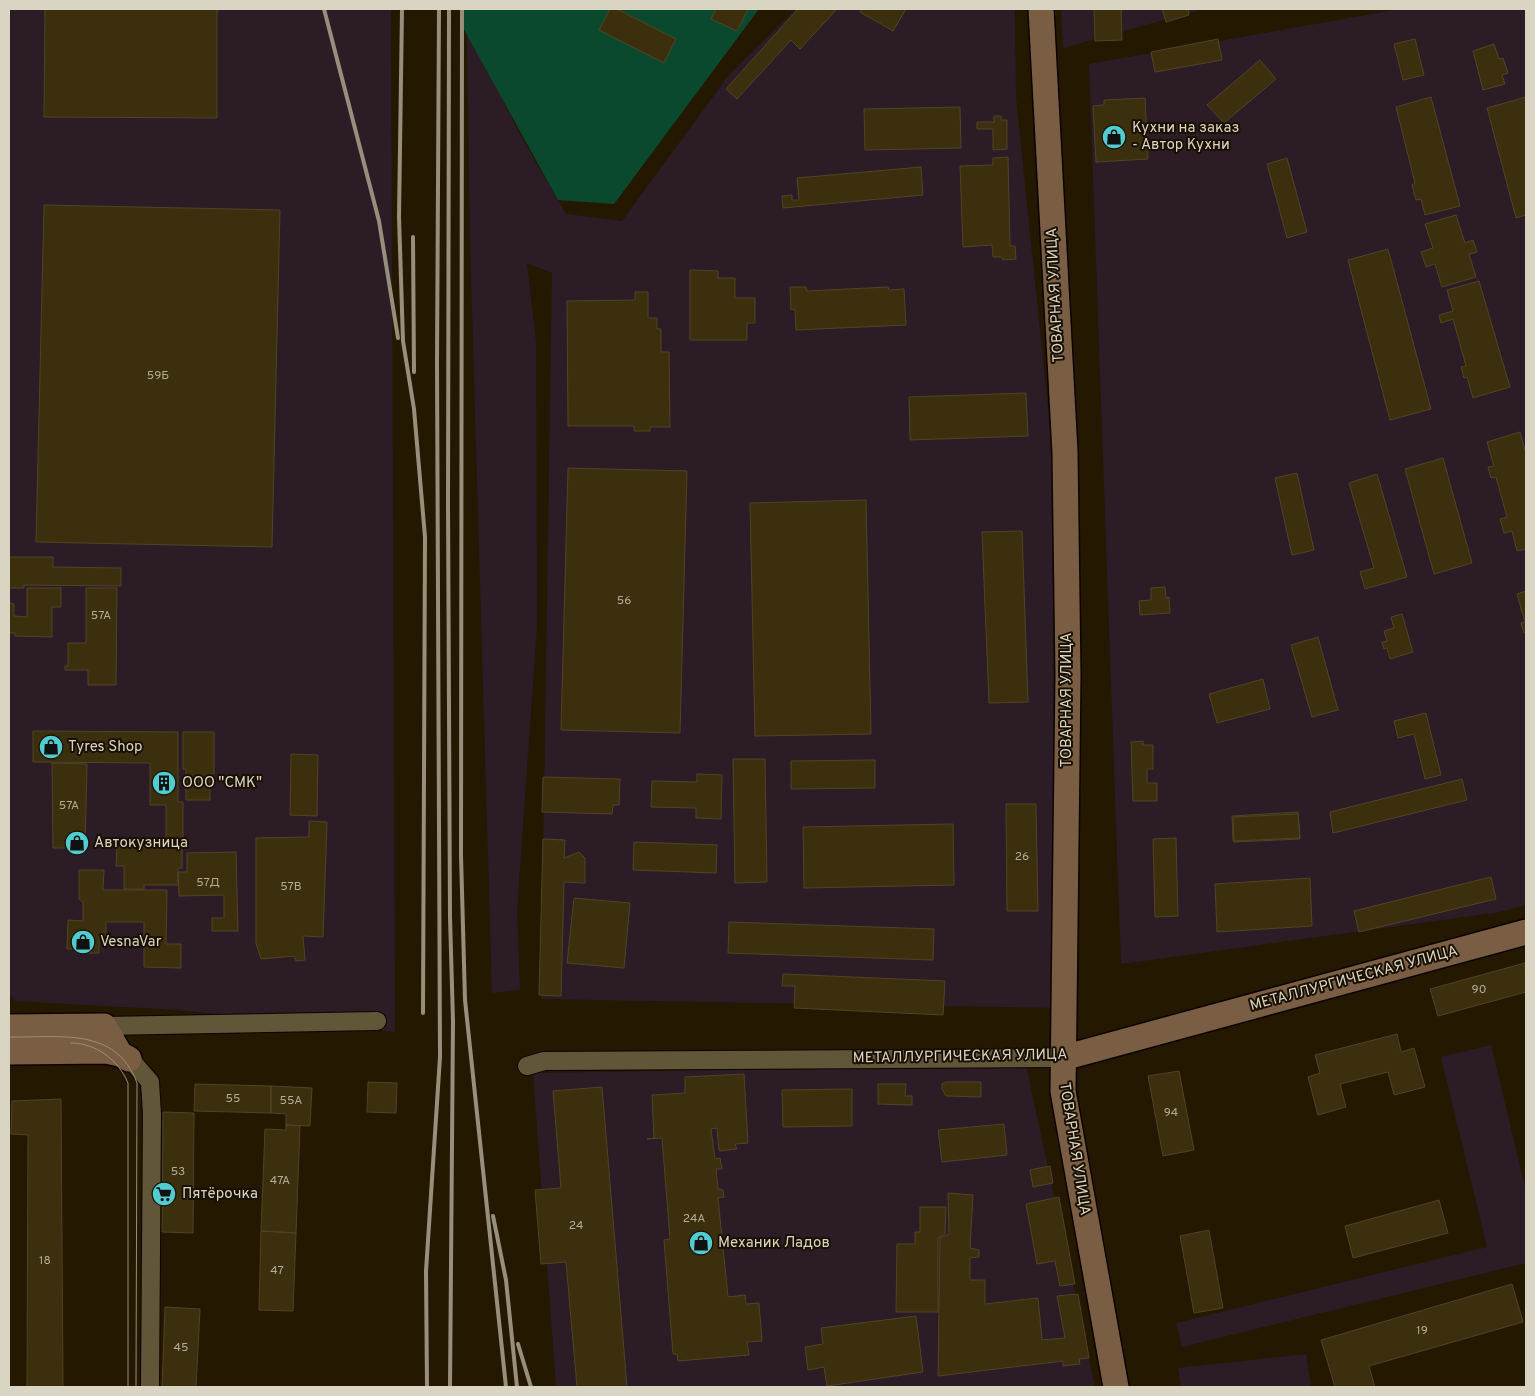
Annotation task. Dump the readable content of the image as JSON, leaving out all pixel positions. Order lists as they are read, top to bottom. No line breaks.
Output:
{"streets":{"street":["ТОВАРНАЯ УЛИЦА","МЕТАЛЛУРГИЧЕСКАЯ УЛИЦА"]},"crossings":[["ТОВАРНАЯ УЛИЦА","МЕТАЛЛУРГИЧЕСКАЯ УЛИЦА"]],"places":{"shop":["Кухни на заказ - Автор Кухни","Tyres Shop","Автокузница","VesnaVar","Механик Ладов"],"building":["ООО \"СМК\""],"supermarket":["Пятёрочка"]},"house_numbers":["59Б","56","57А","57А","26","57Д","57В","90","55","55А","94","53","47А","24А","24","18","47","19","45"]}
